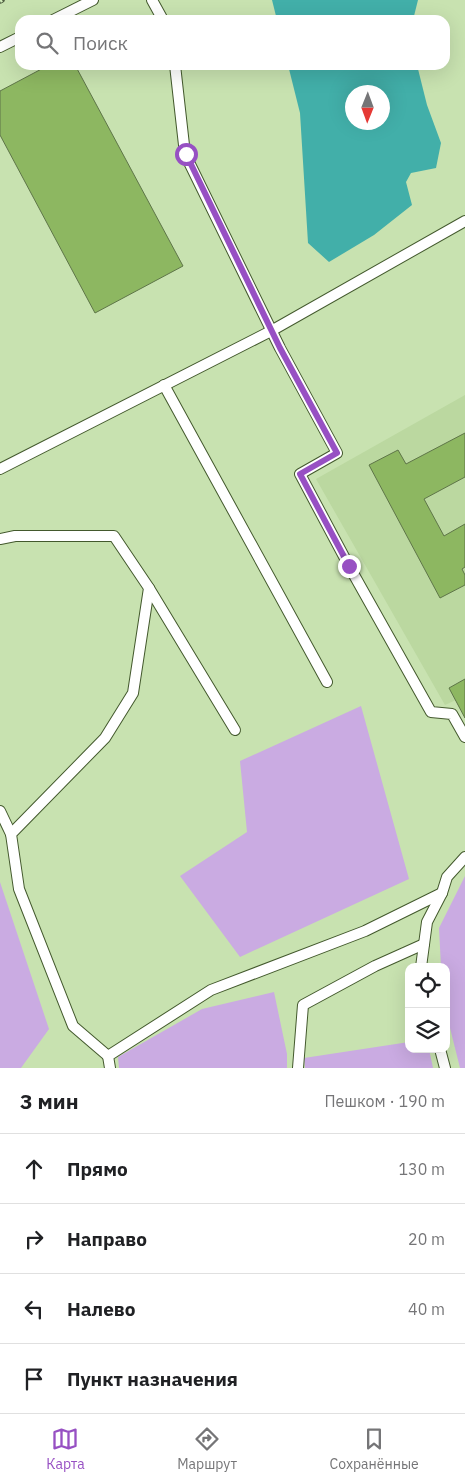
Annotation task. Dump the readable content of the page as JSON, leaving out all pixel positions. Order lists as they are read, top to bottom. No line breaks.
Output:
{"north":"bottom","page":{"search":"Поиск","heading":["3 мин","Пешком · 190 m"],"list":[["Прямо","130 m"],["Направо","20 m"],["Налево","40 m"],"Пункт назначения"],"nav":["Карта","Маршрут","Сохранённые"]}}
